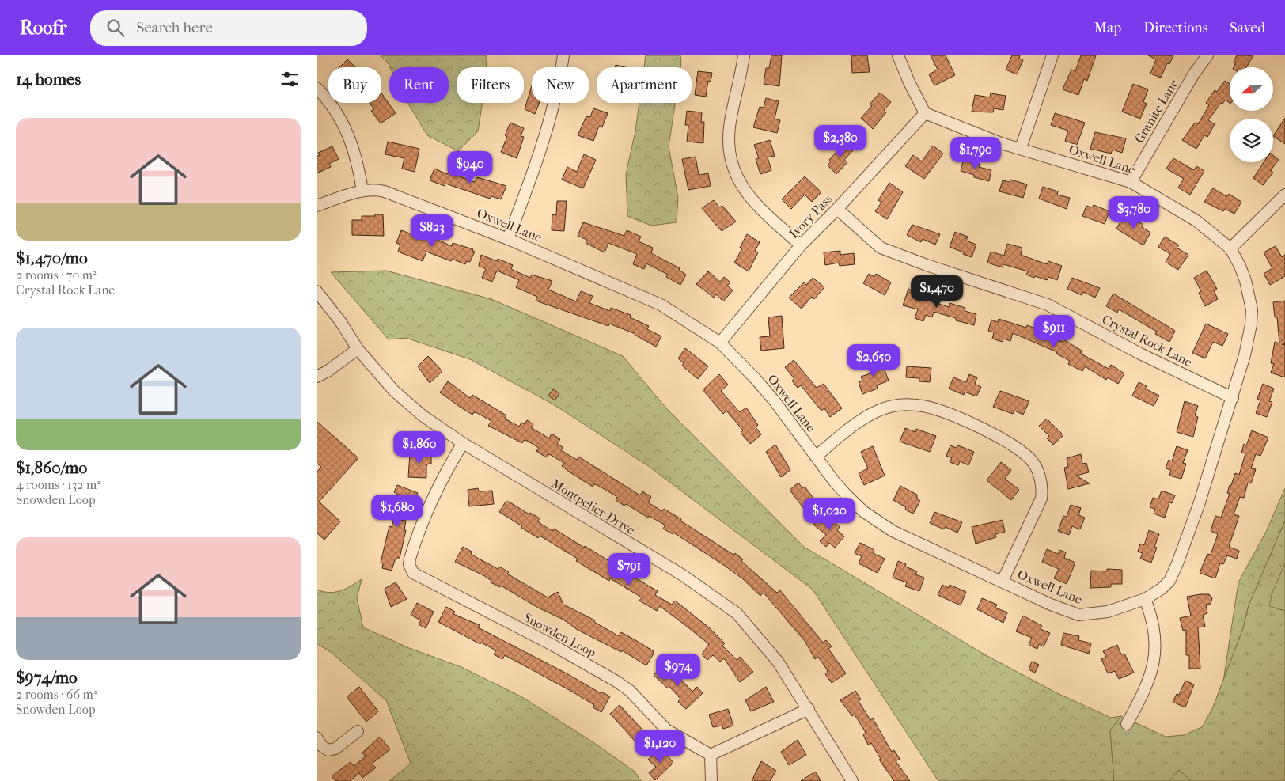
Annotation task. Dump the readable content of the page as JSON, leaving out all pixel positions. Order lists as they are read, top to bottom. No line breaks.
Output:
{"streets":{"street":["Granite Lane","Oxwell Lane","Ivory Pass","Crystal Rock Lane","Montpelier Drive","Snowden Loop"]},"crossings":[["Granite Lane","Oxwell Lane"],["Oxwell Lane","Ivory Pass"],["Oxwell Lane","Crystal Rock Lane"],["Ivory Pass","Crystal Rock Lane"],["Montpelier Drive","Snowden Loop"]],"north":"left","page":{"header":"Roofr","search":"Search here","nav":["Map","Directions","Saved"],"heading":"14 homes","chip":["Buy","Rent","Filters","New","Apartment"],"list":[{"name":"$1,470/mo","note":"2 rooms · 70 m² · Crystal Rock Lane"},{"name":"$1,860/mo","note":"4 rooms · 132 m² · Snowden Loop"},{"name":"$974/mo","note":"2 rooms · 66 m² · Snowden Loop"}],"price":["$2,380","$1,790","$940","$3,780","$823","$1,470","$911","$2,650","$1,860","$1,680","$1,020","$791","$974","$1,120"]}}
